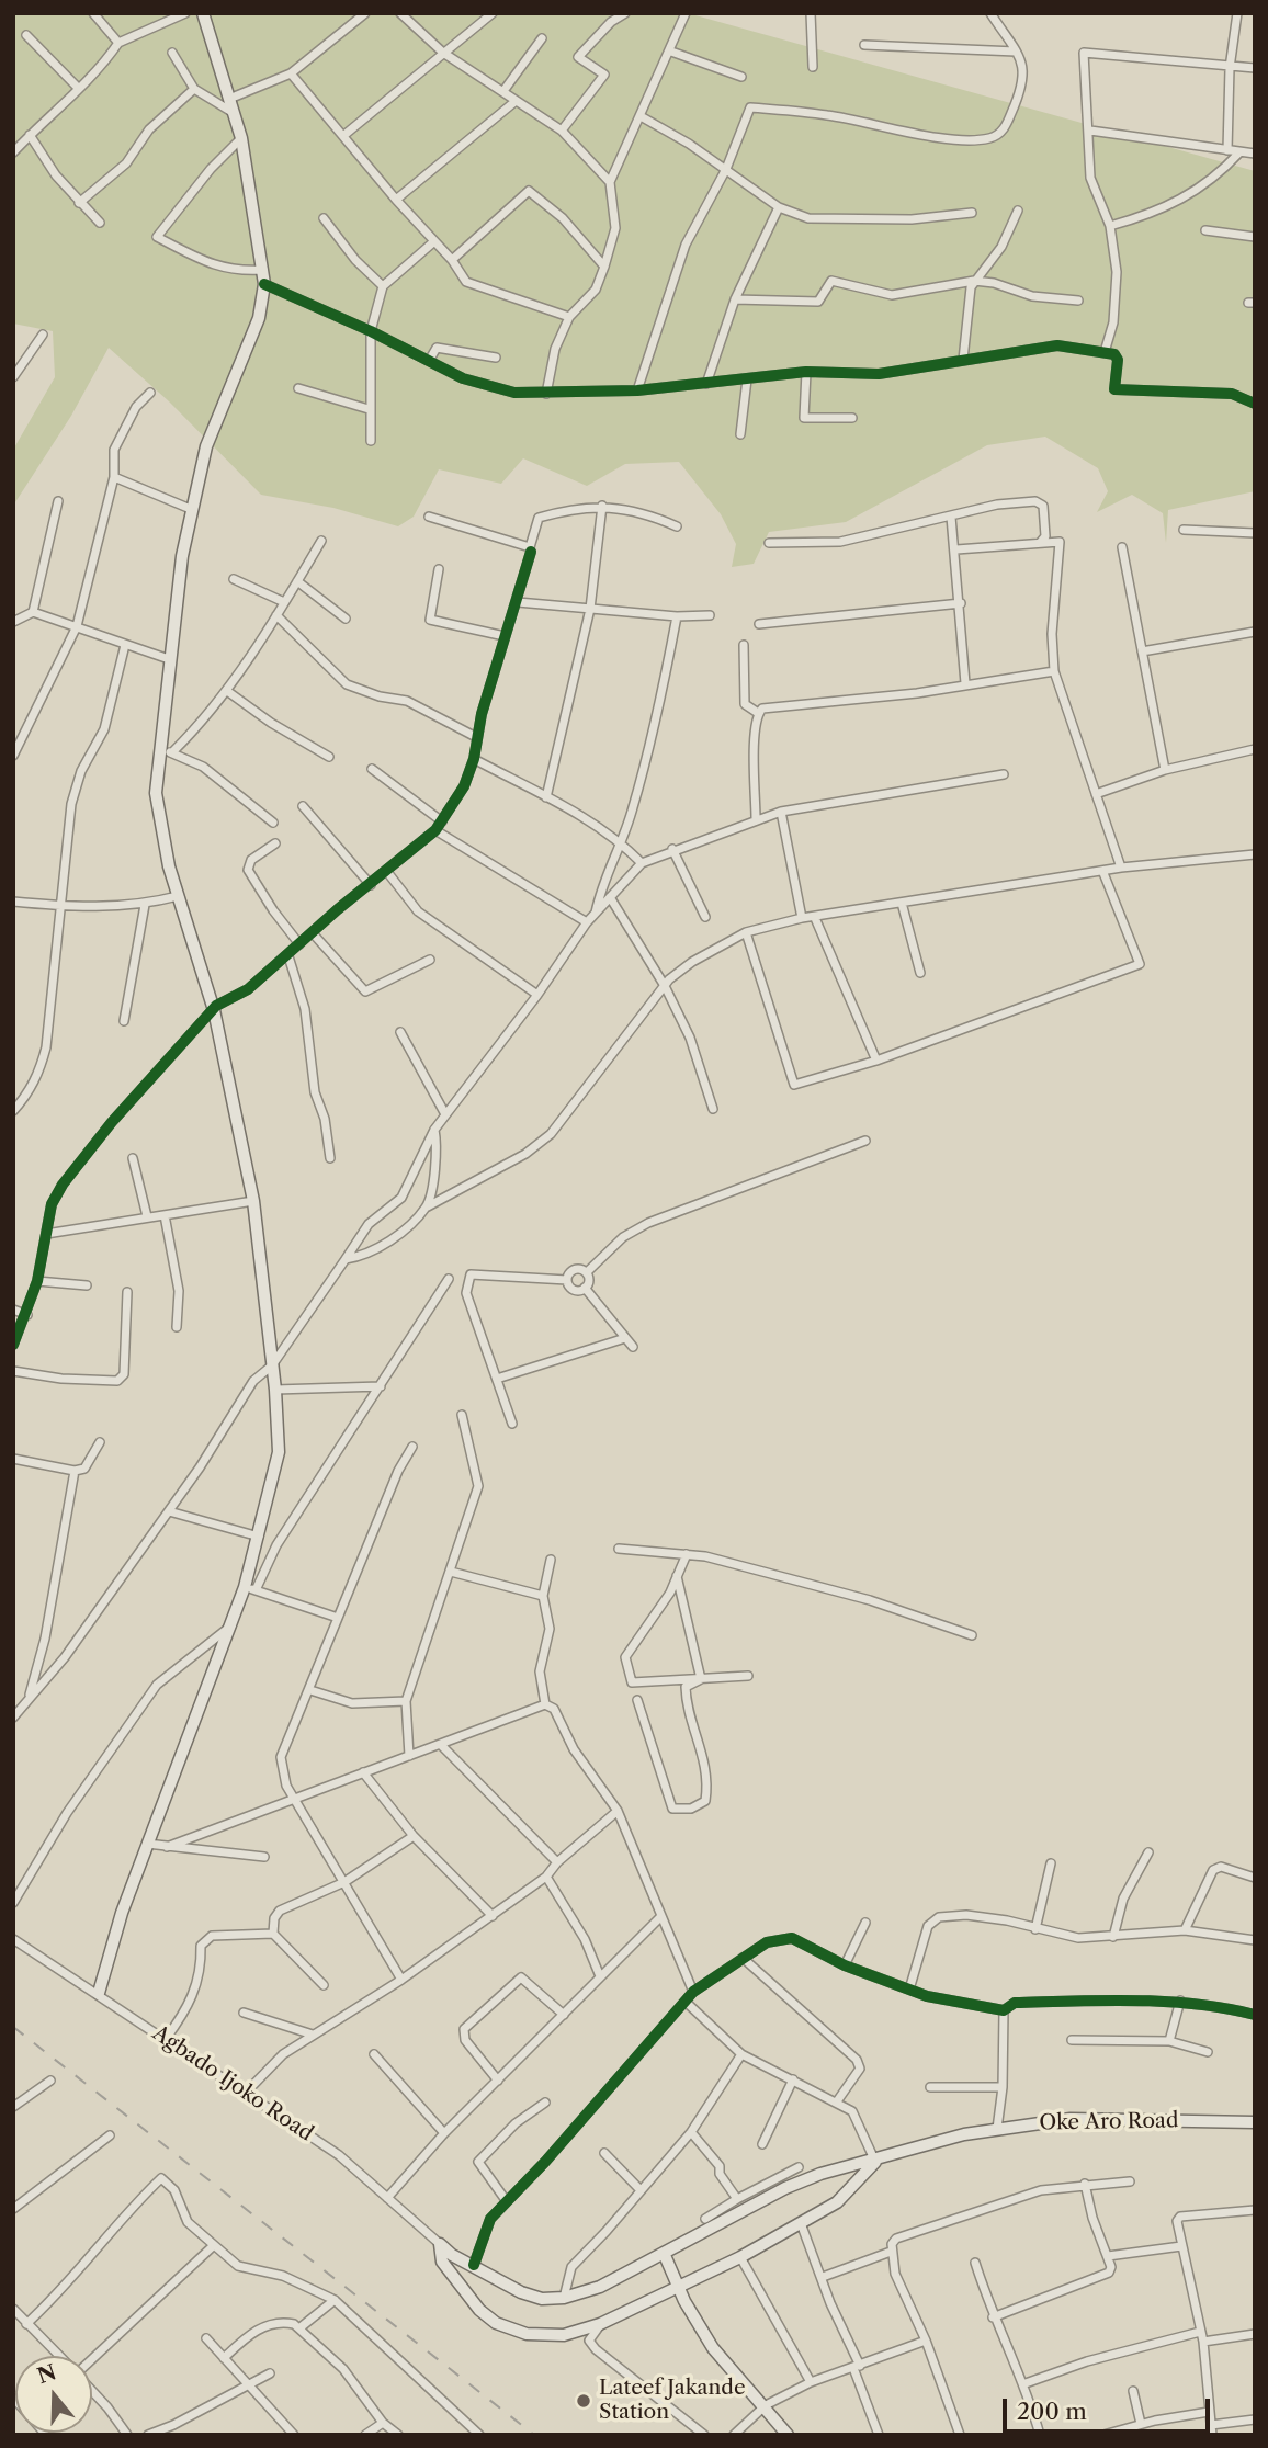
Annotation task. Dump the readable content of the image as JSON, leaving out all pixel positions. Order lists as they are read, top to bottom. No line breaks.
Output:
{"streets":{"main road":["Agbado Ijoko Road","Oke Aro Road"]},"crossings":[["Agbado Ijoko Road","Oke Aro Road"]],"places":["Lateef Jakande Station"],"scale_bar":"200 m","north":"top"}
